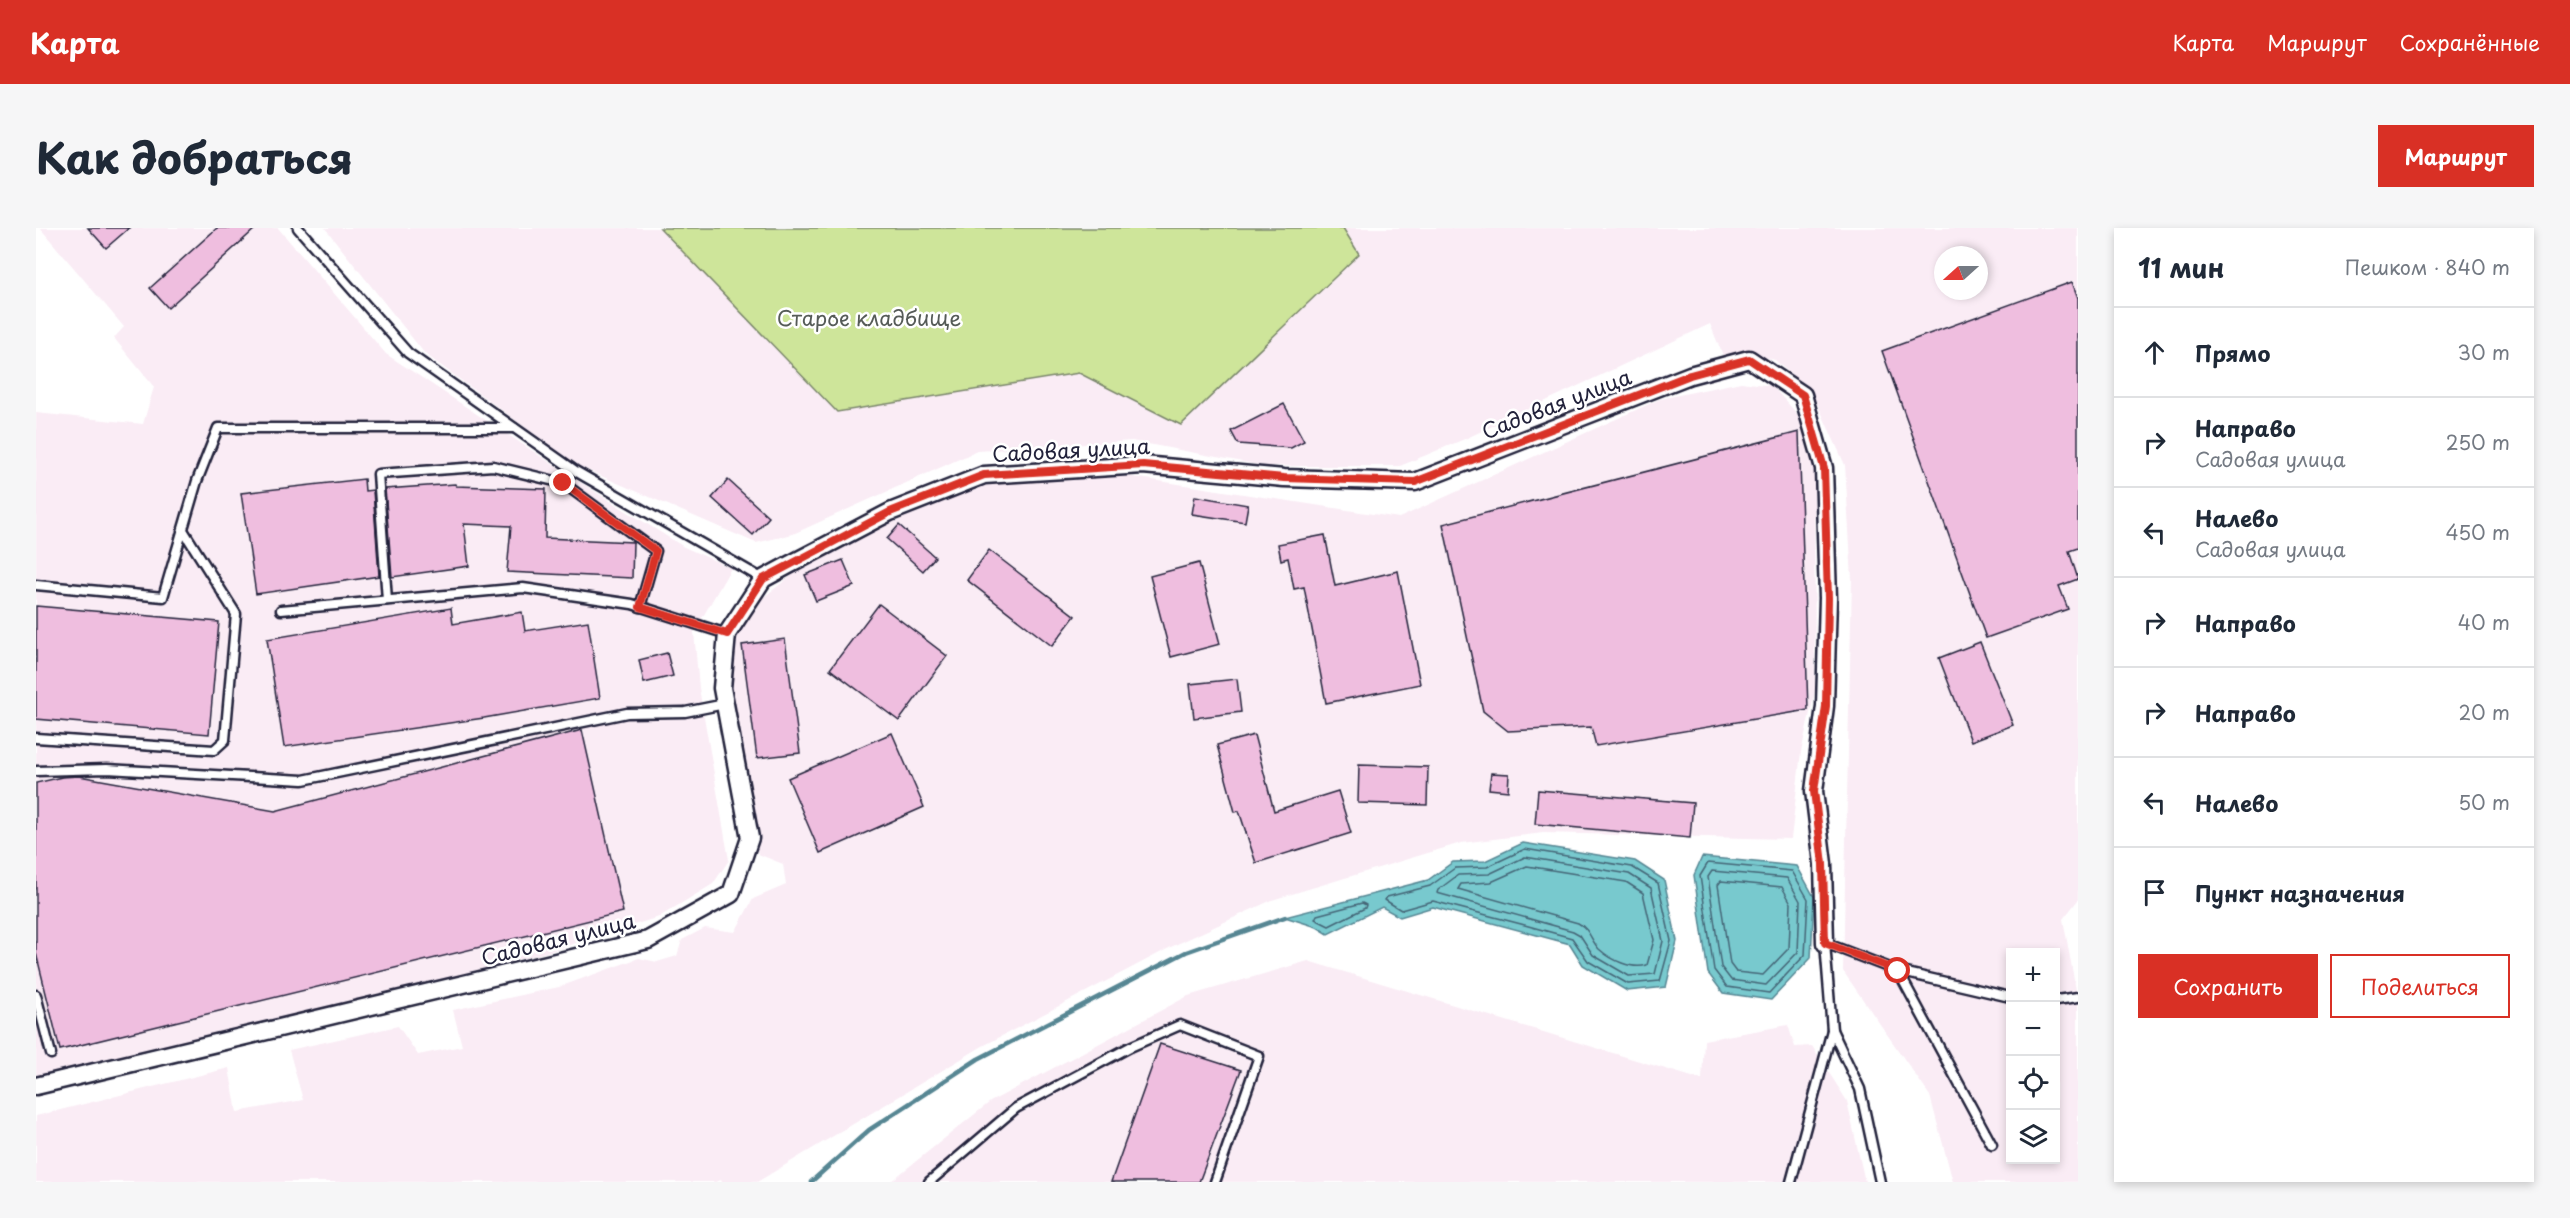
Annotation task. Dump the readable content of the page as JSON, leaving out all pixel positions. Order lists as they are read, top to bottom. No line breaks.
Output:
{"streets":{"street":["Садовая улица"]},"parks":["Старое кладбище"],"north":"left","page":{"header":"Карта","nav":["Карта","Маршрут","Сохранённые"],"title":"Как добраться","buttons":["Маршрут",["Сохранить","Поделиться"]],"heading":["11 мин","Пешком · 840 m"],"list":[["Прямо","30 m"],["Направо","Садовая улица","250 m"],["Налево","Садовая улица","450 m"],["Направо","40 m"],["Направо","20 m"],["Налево","50 m"],"Пункт назначения"],"map_buttons":["+","−"]}}
